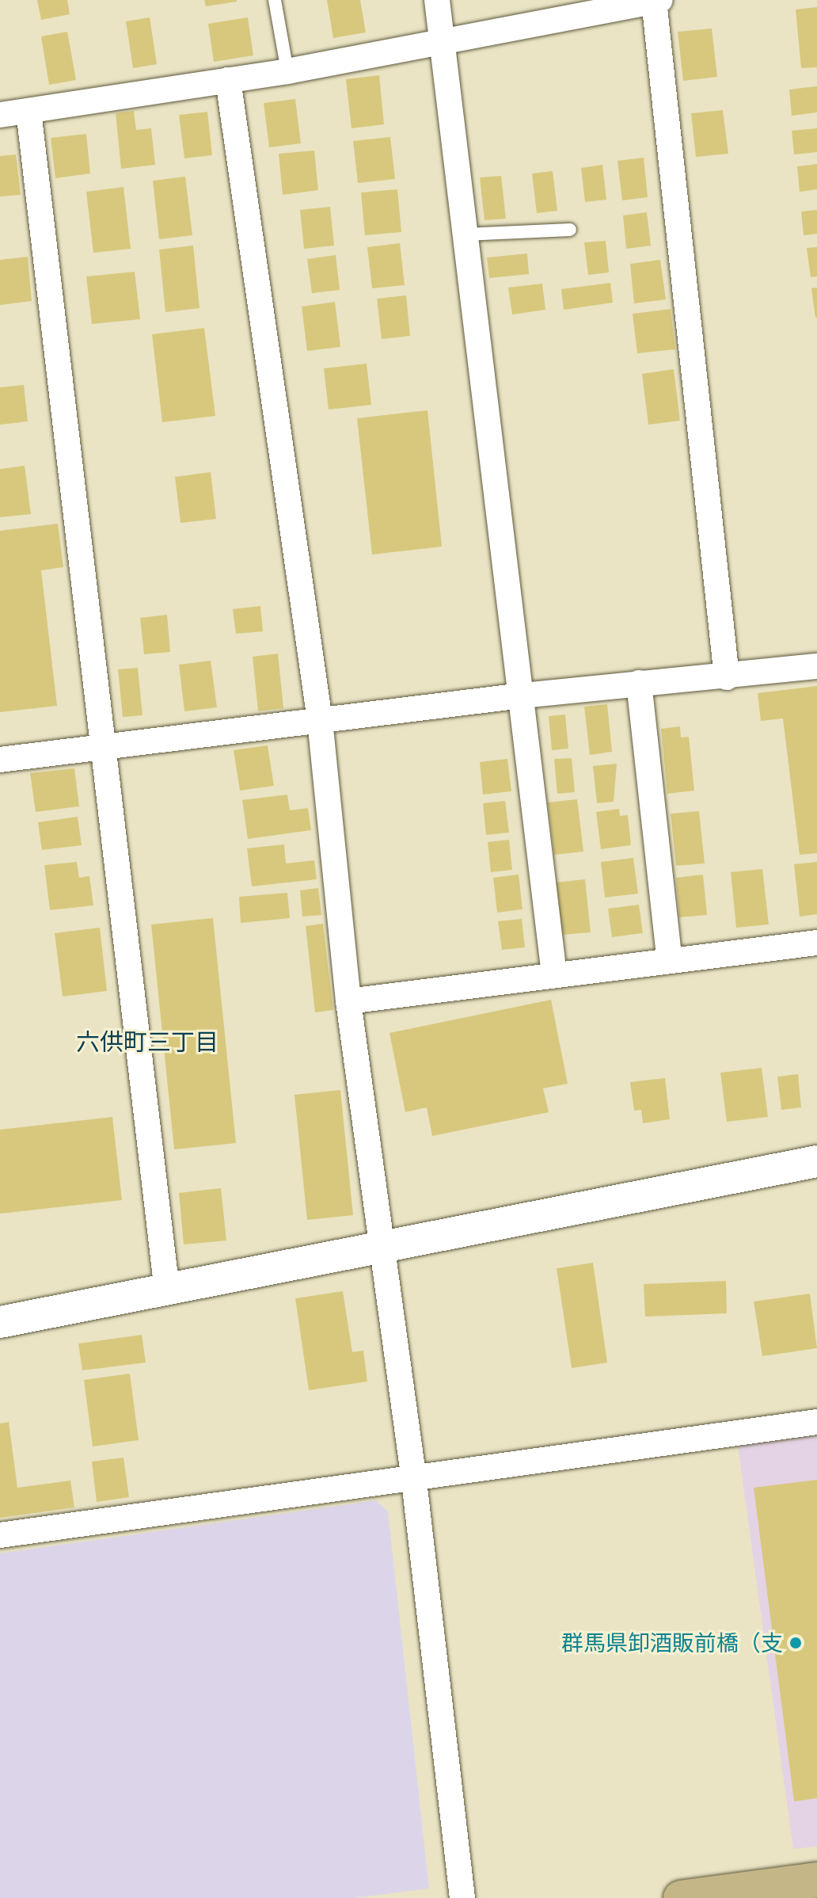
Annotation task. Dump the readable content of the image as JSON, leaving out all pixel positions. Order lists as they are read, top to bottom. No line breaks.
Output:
{"districts":["六供町三丁目"],"places":["群馬県卸酒販前橋（支"]}
